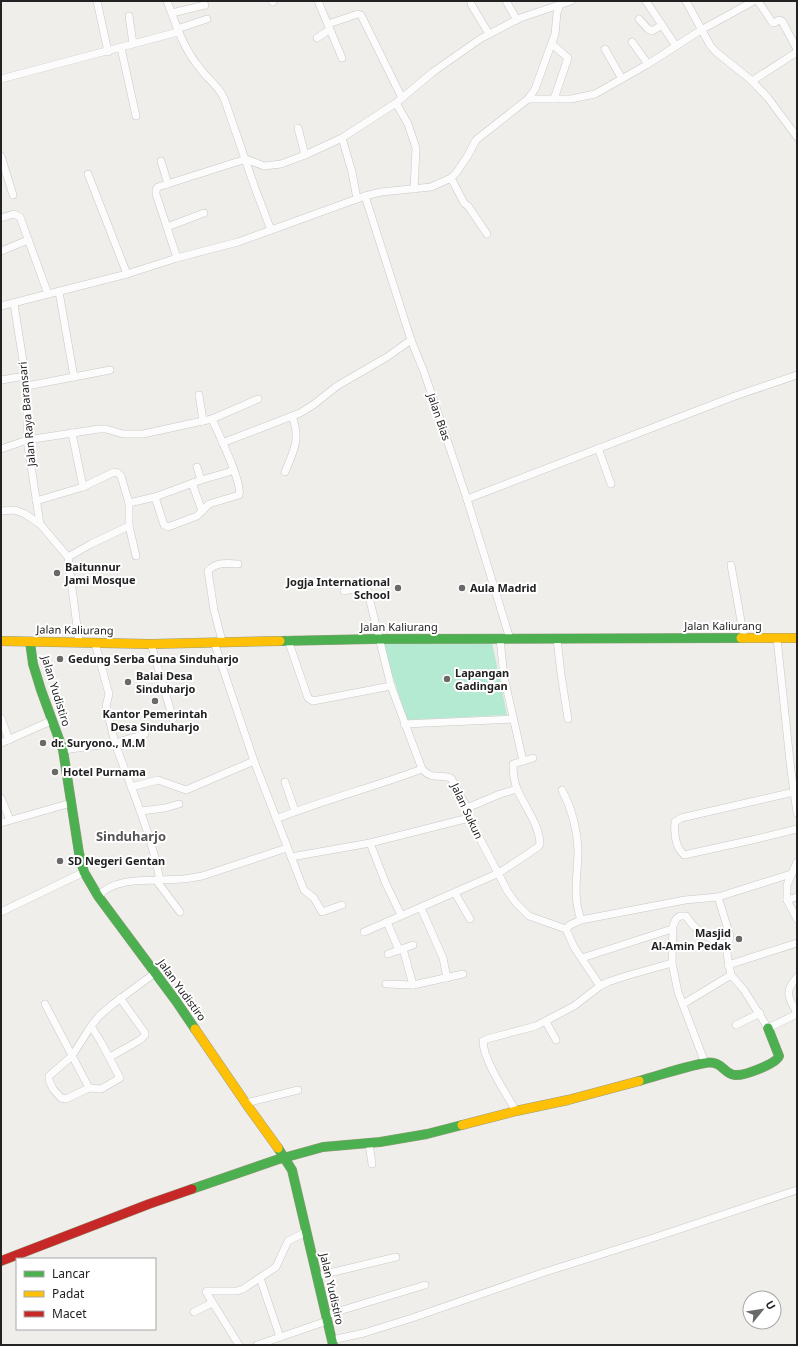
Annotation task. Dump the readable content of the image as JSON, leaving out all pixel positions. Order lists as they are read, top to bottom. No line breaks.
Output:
{"streets":{"street":["Jalan Raya Baransari","Jalan Bias","Jalan Kaliurang","Jalan Yudistiro","Jalan Sukun"]},"crossings":[["Jalan Bias","Jalan Kaliurang"],["Jalan Kaliurang","Jalan Yudistiro"]],"districts":["Sinduharjo"],"places":["Baitunnur Jami Mosque","Jogja International School","Aula Madrid","Gedung Serba Guna Sinduharjo","Lapangan Gadingan","Balai Desa Sinduharjo","Kantor Pemerintah Desa Sinduharjo","dr. Suryono., M.M","Hotel Purnama","SD Negeri Gentan","Masjid Al-Amin Pedak"],"legend":["Lancar","Padat","Macet"],"north":"top right"}
